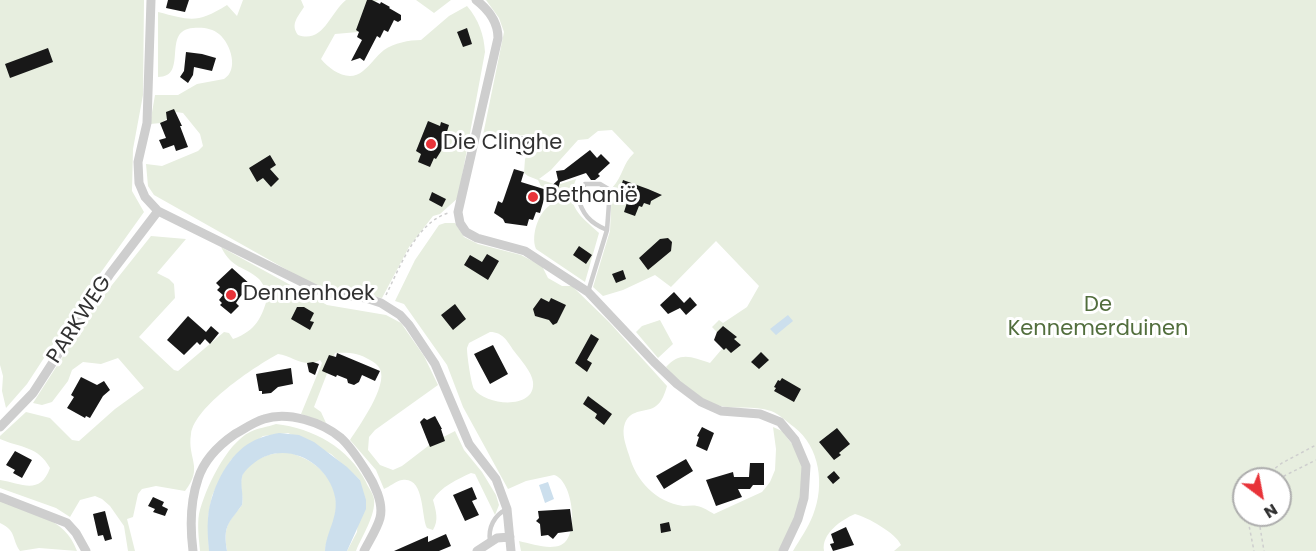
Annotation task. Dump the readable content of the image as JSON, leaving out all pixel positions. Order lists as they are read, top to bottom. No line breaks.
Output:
{"streets":{"street":["PARKWEG"]},"parks":["De Kennemerduinen"],"places":["Die Clinghe","Bethanië","Dennenhoek"],"north":"bottom right"}
